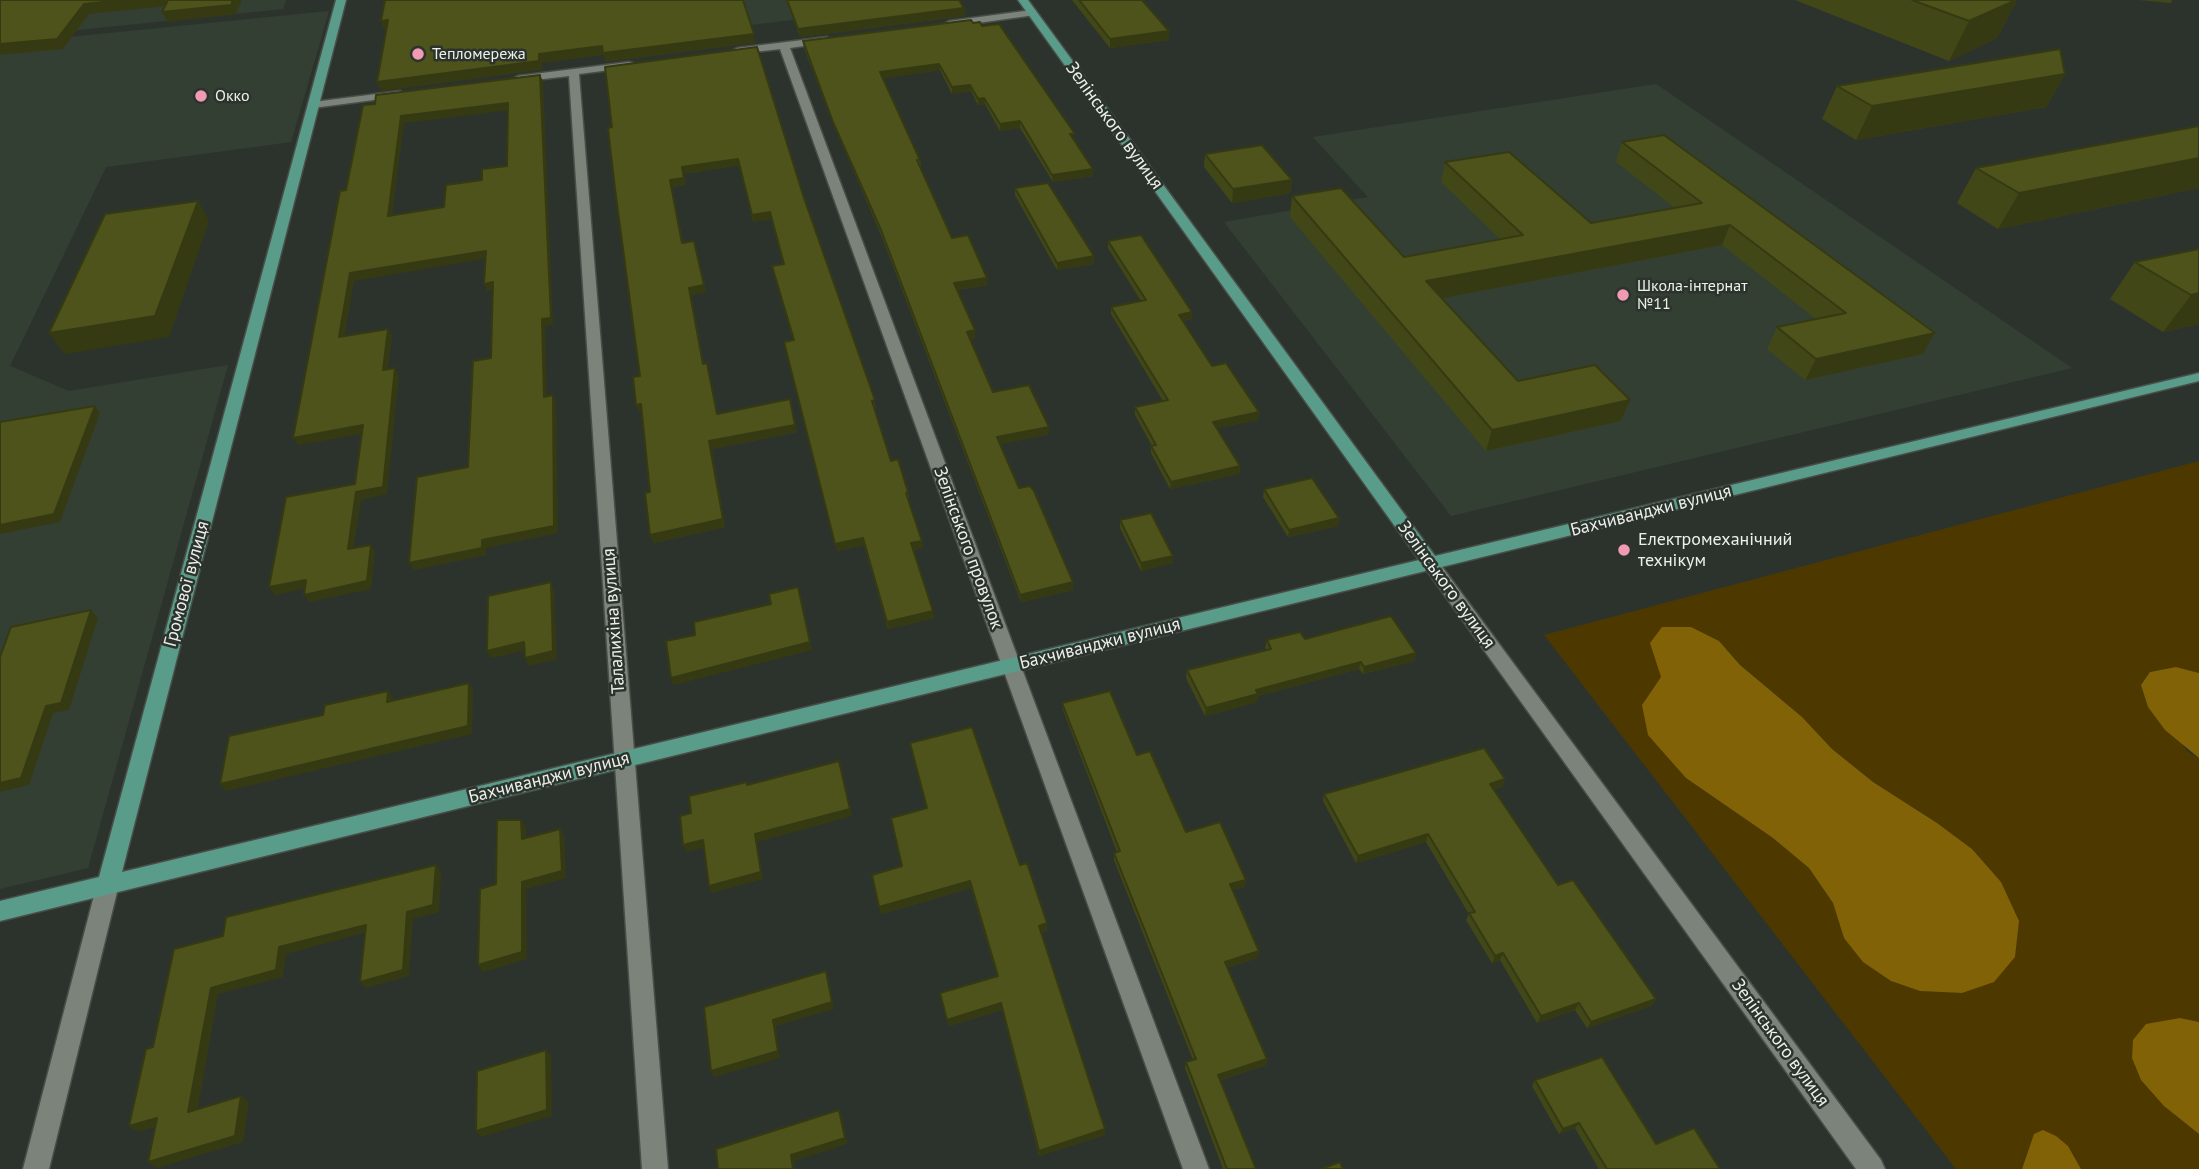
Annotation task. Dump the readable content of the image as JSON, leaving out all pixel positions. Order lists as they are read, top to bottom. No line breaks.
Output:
{"streets":{"street":["Зелінського вулиця","Бахчиванджи вулиця","Зелінського провулок","Громової вулиця","Талалихіна вулиця"]},"crossings":[["Зелінського вулиця","Бахчиванджи вулиця"],["Бахчиванджи вулиця","Зелінського провулок"],["Бахчиванджи вулиця","Громової вулиця"],["Бахчиванджи вулиця","Талалихіна вулиця"]],"places":["Тепломережа","Окко","Школа-інтернат №11","Електромеханічний технікум"]}
